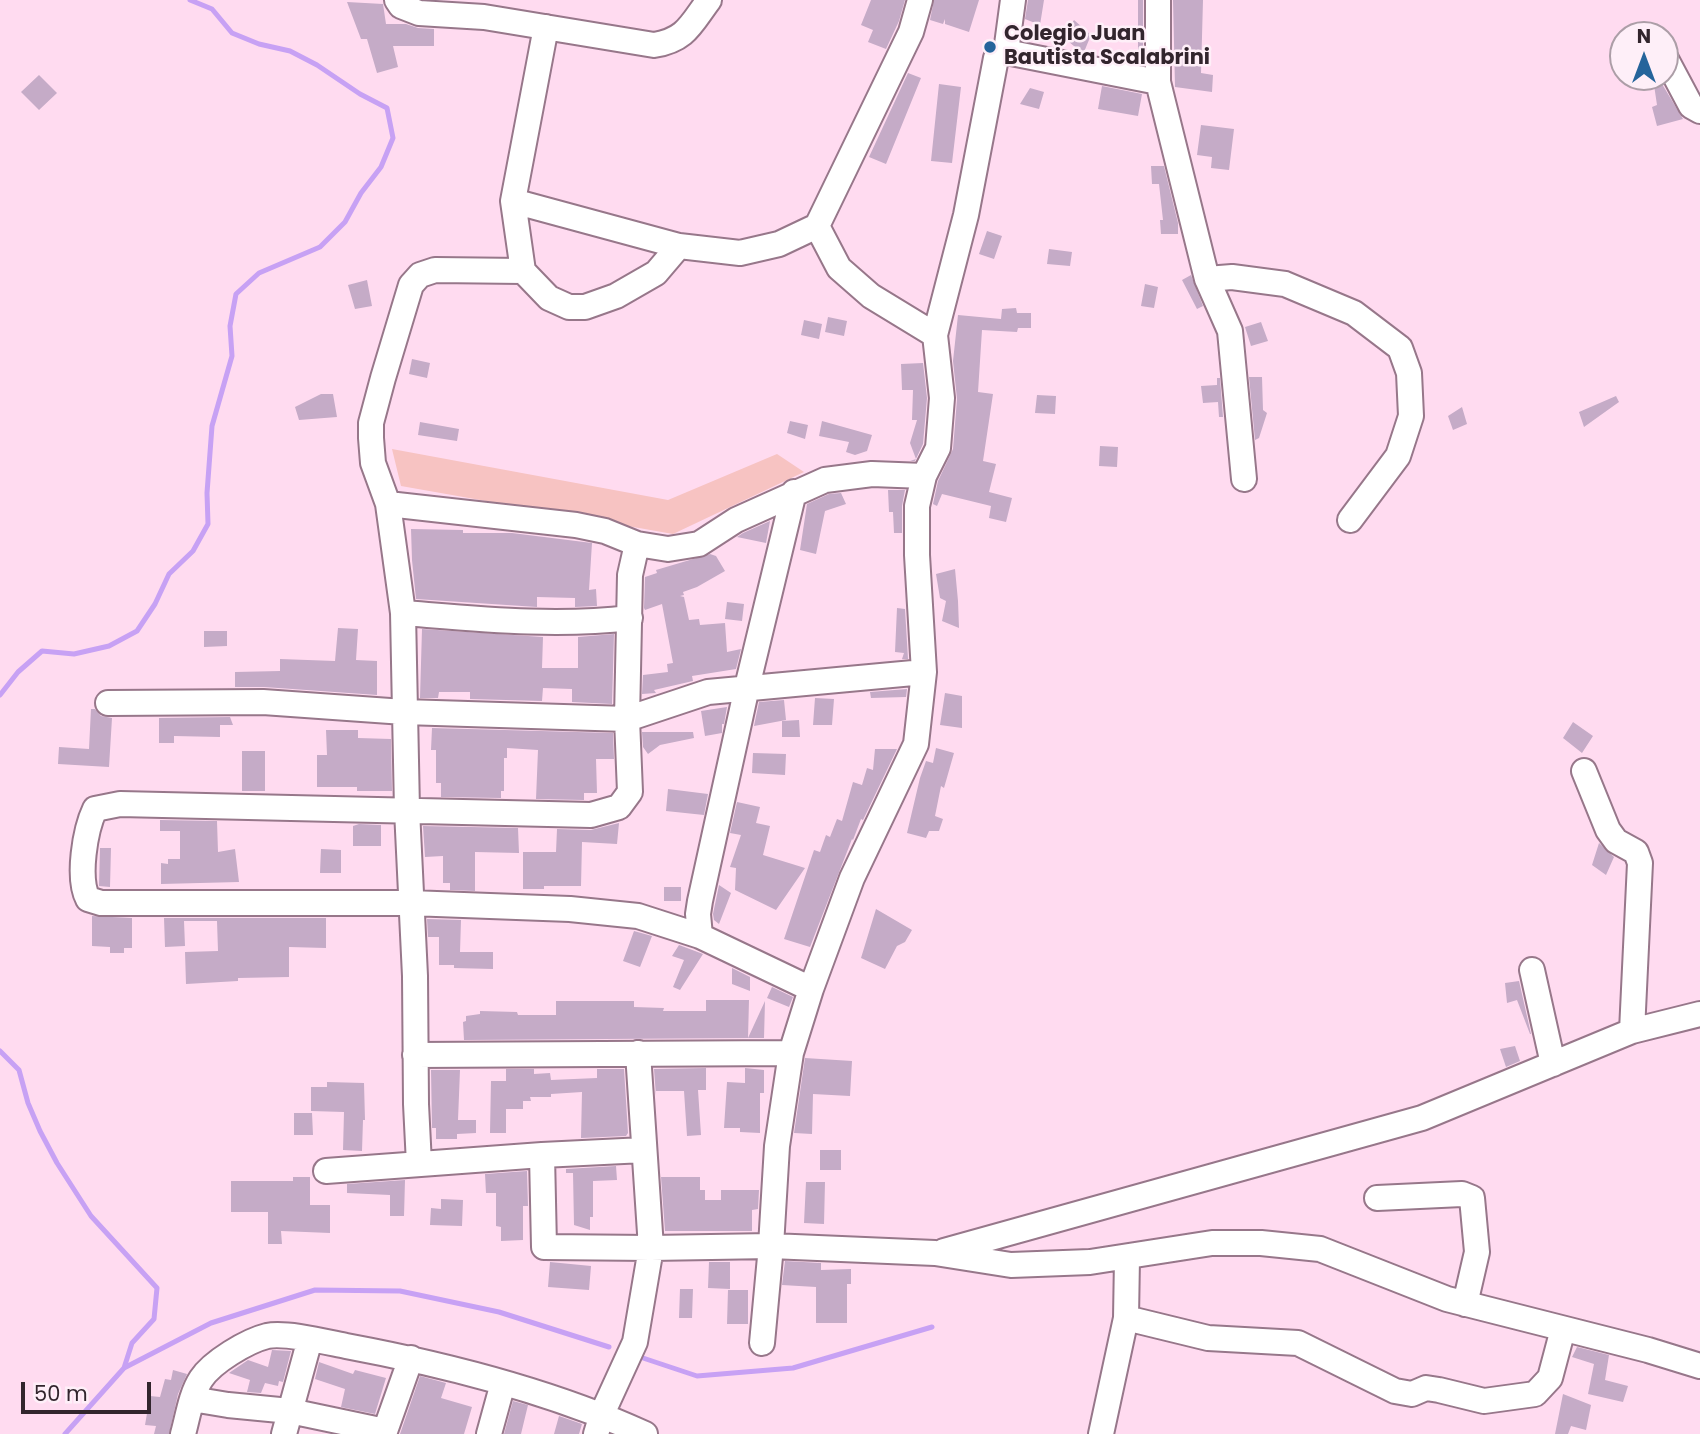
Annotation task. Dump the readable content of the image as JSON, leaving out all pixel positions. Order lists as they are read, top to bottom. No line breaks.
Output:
{"places":["Colegio Juan Bautista Scalabrini"],"scale_bar":"50 m","north":"top"}
